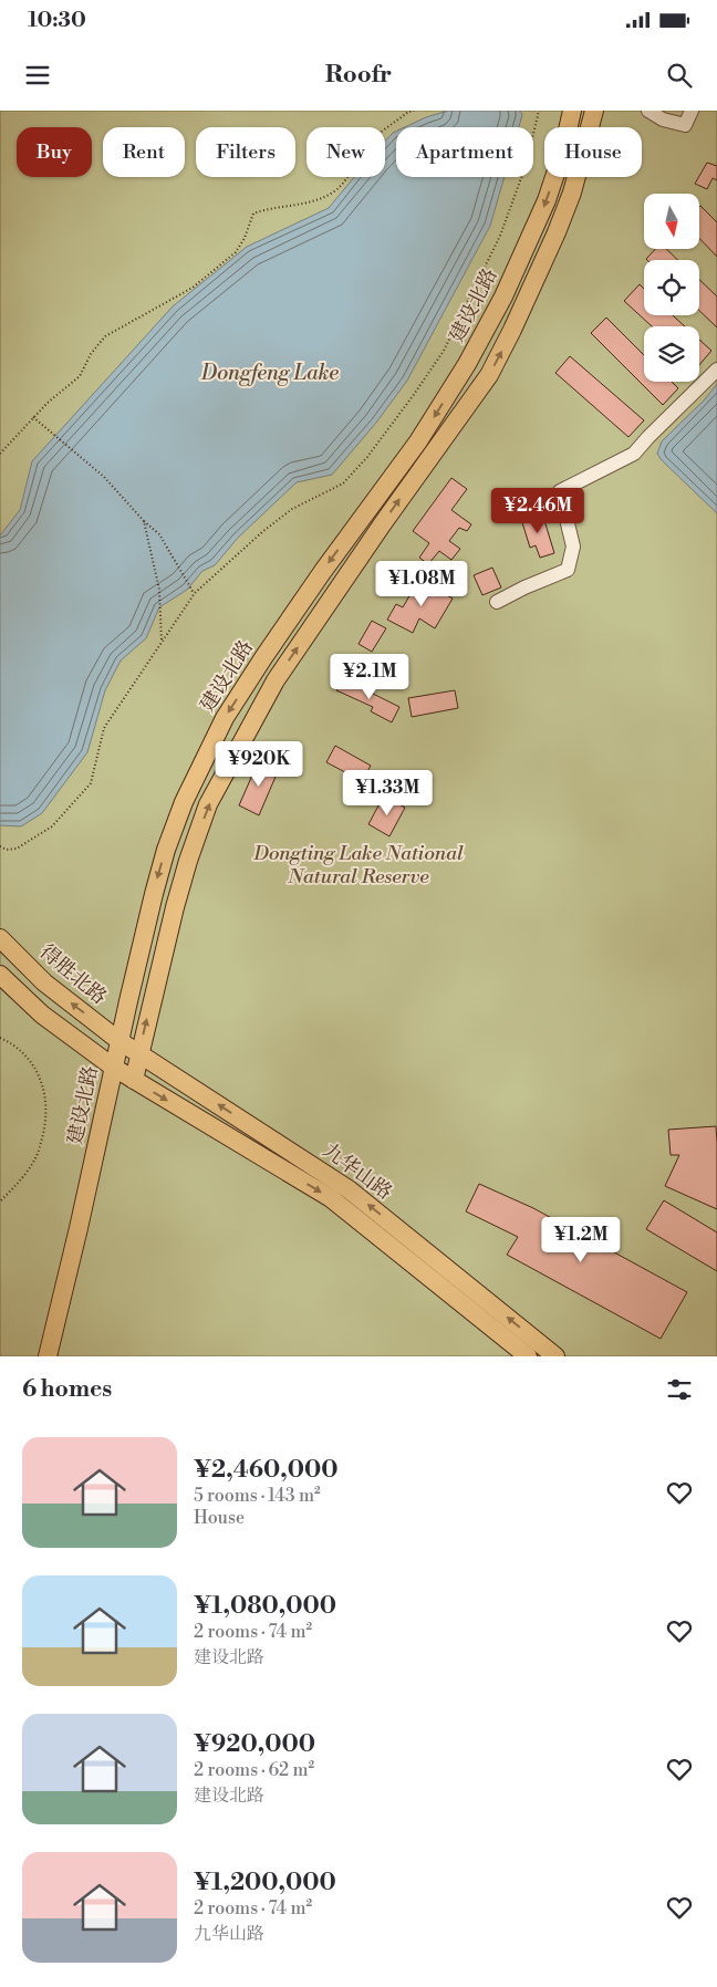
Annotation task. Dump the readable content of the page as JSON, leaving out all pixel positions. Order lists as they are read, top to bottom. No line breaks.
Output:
{"streets":{"main road":["建设北路","得胜北路","九华山路"]},"crossings":[["建设北路","得胜北路"],["建设北路","九华山路"],["得胜北路","九华山路"]],"water":["Dongfeng Lake"],"parks":["Dongting Lake National Natural Reserve"],"north":"bottom","page":{"status":"10:30","header":"Roofr","chip":["Buy","Rent","Filters","New","Apartment","House"],"price":["¥2.46M","¥1.08M","¥2.1M","¥920K","¥1.33M","¥1.2M"],"heading":"6 homes","list":[{"name":"¥2,460,000","note":"5 rooms · 143 m² · House"},{"name":"¥1,080,000","note":"2 rooms · 74 m² · 建设北路"},{"name":"¥920,000","note":"2 rooms · 62 m² · 建设北路"},{"name":"¥1,200,000","note":"2 rooms · 74 m² · 九华山路"}]}}
